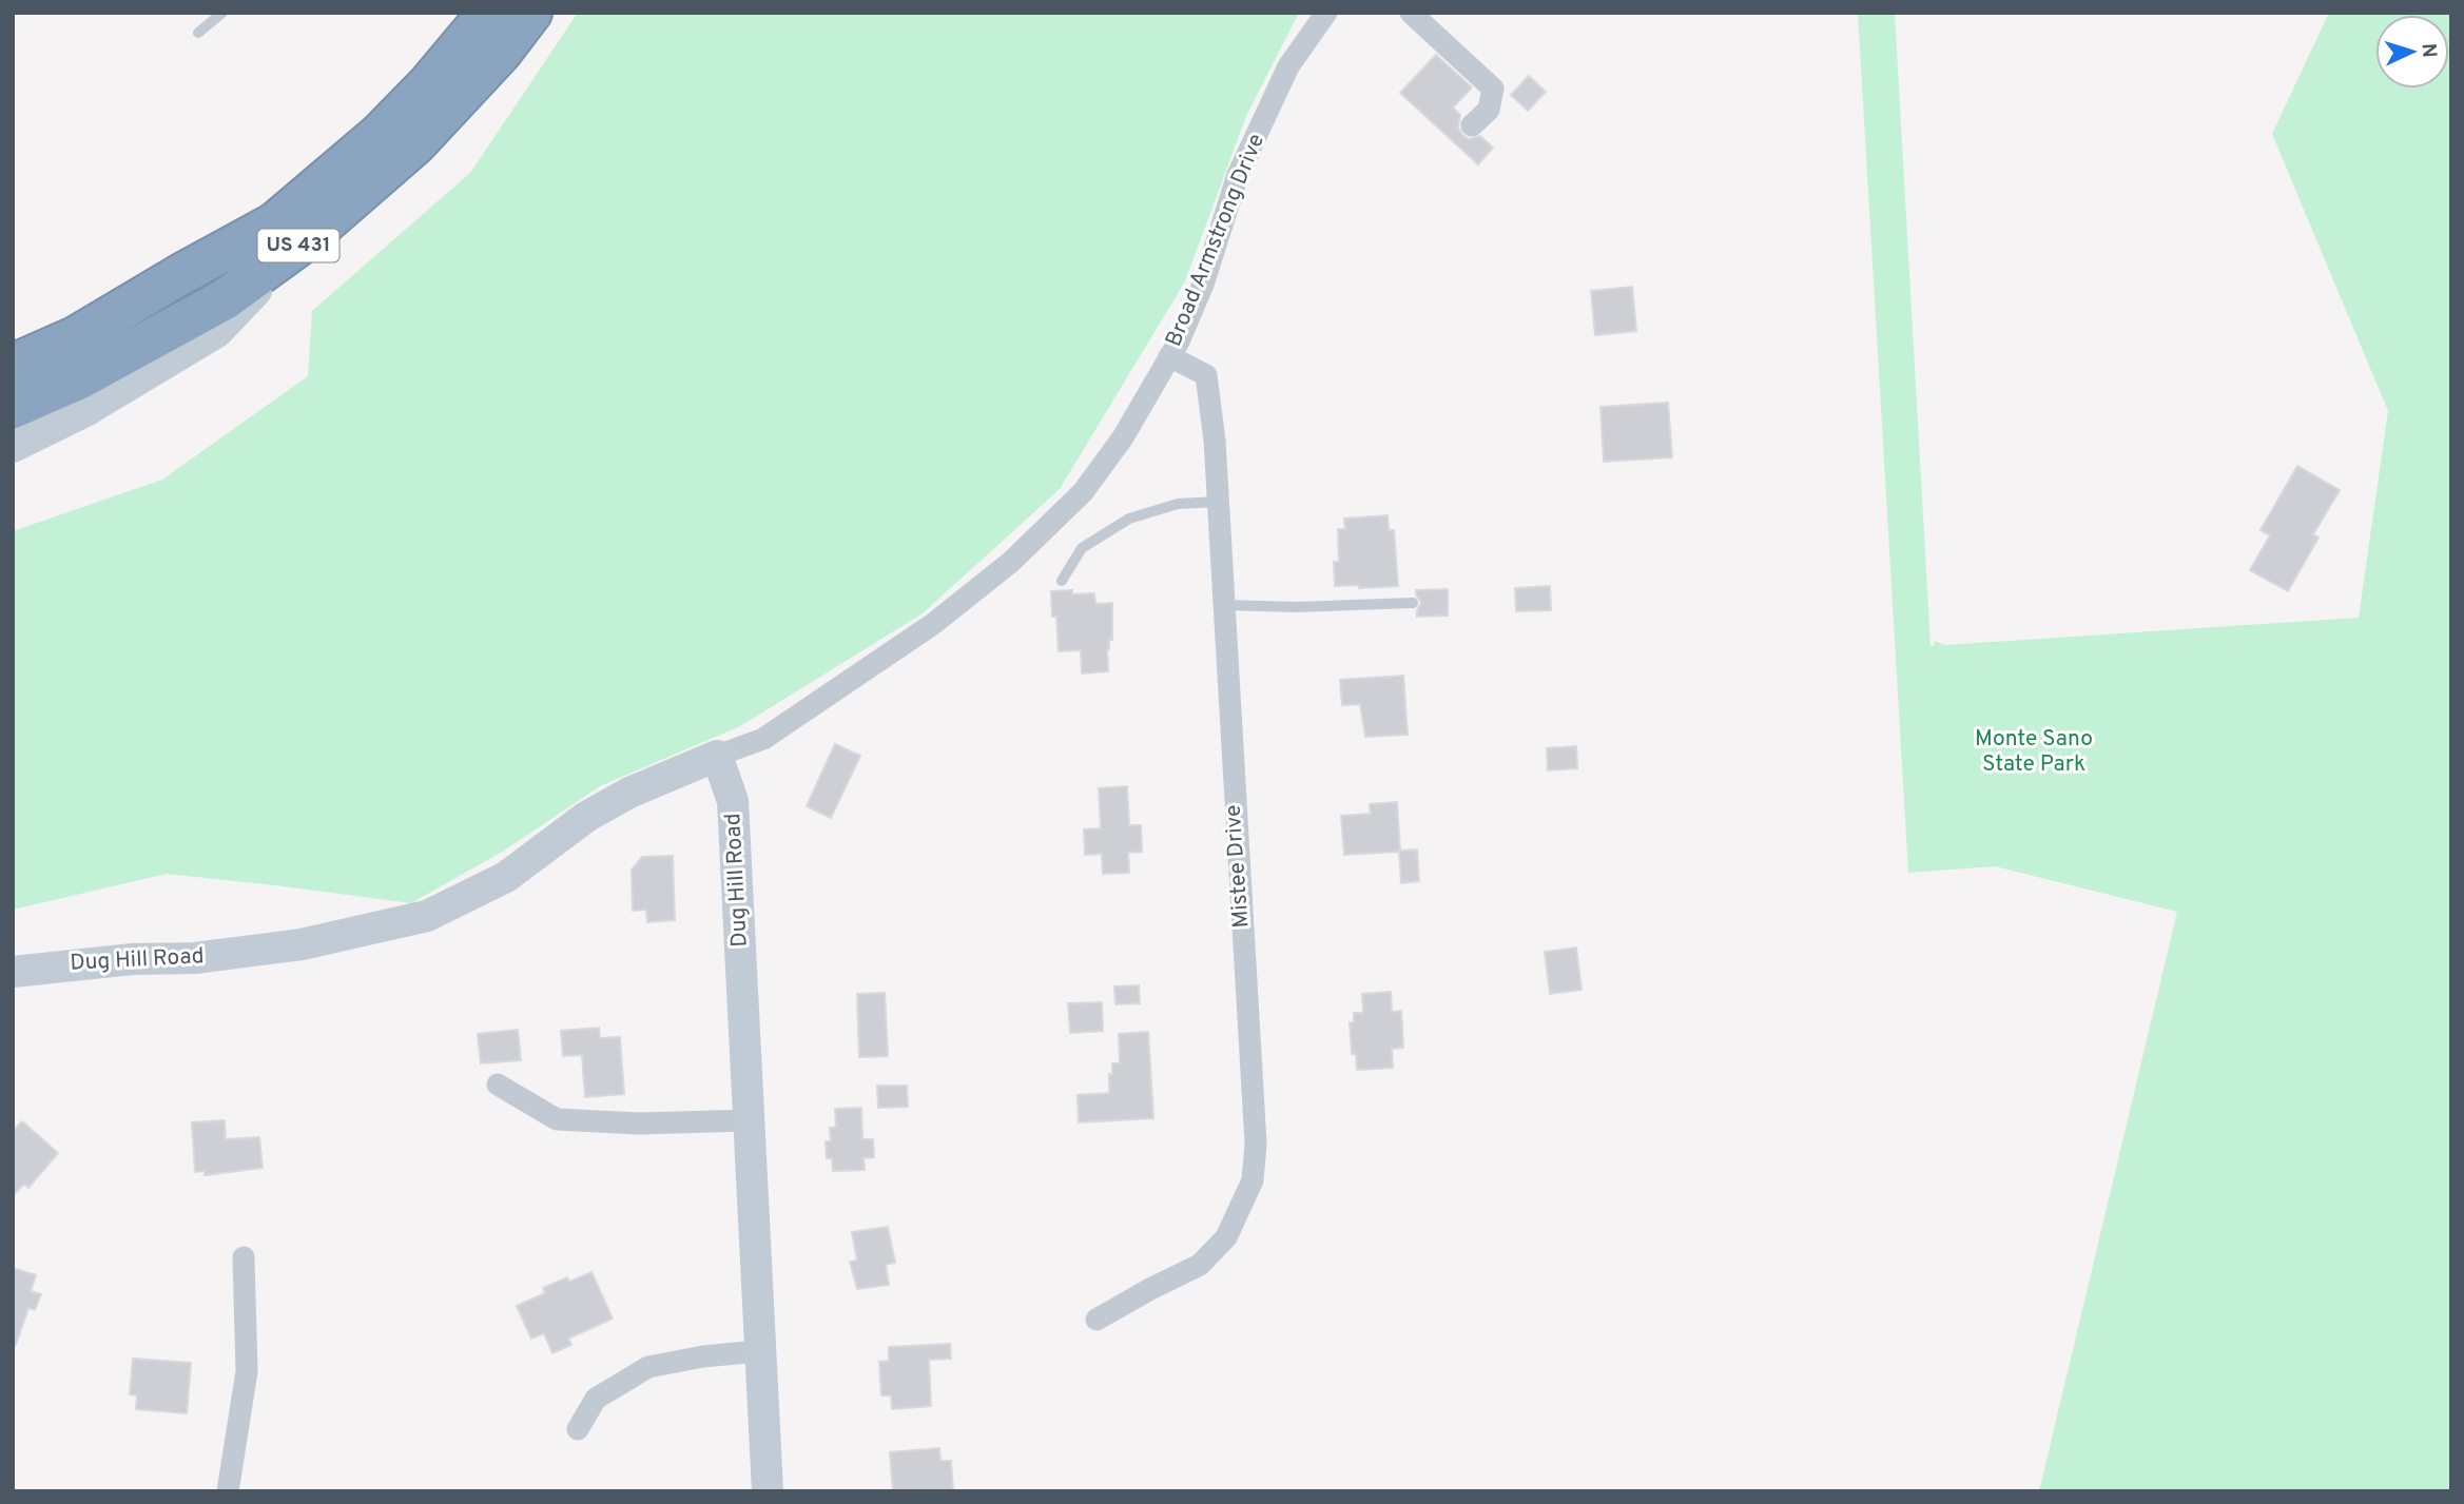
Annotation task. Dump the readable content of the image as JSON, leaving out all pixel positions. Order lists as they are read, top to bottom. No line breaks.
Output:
{"streets":{"highway":["US 431"],"street":["Broad Armstrong Drive","Mistee Drive","Dug Hill Road"]},"crossings":[["Broad Armstrong Drive","Mistee Drive"],["Broad Armstrong Drive","Dug Hill Road"]],"parks":["Monte Sano State Park"],"north":"right"}
